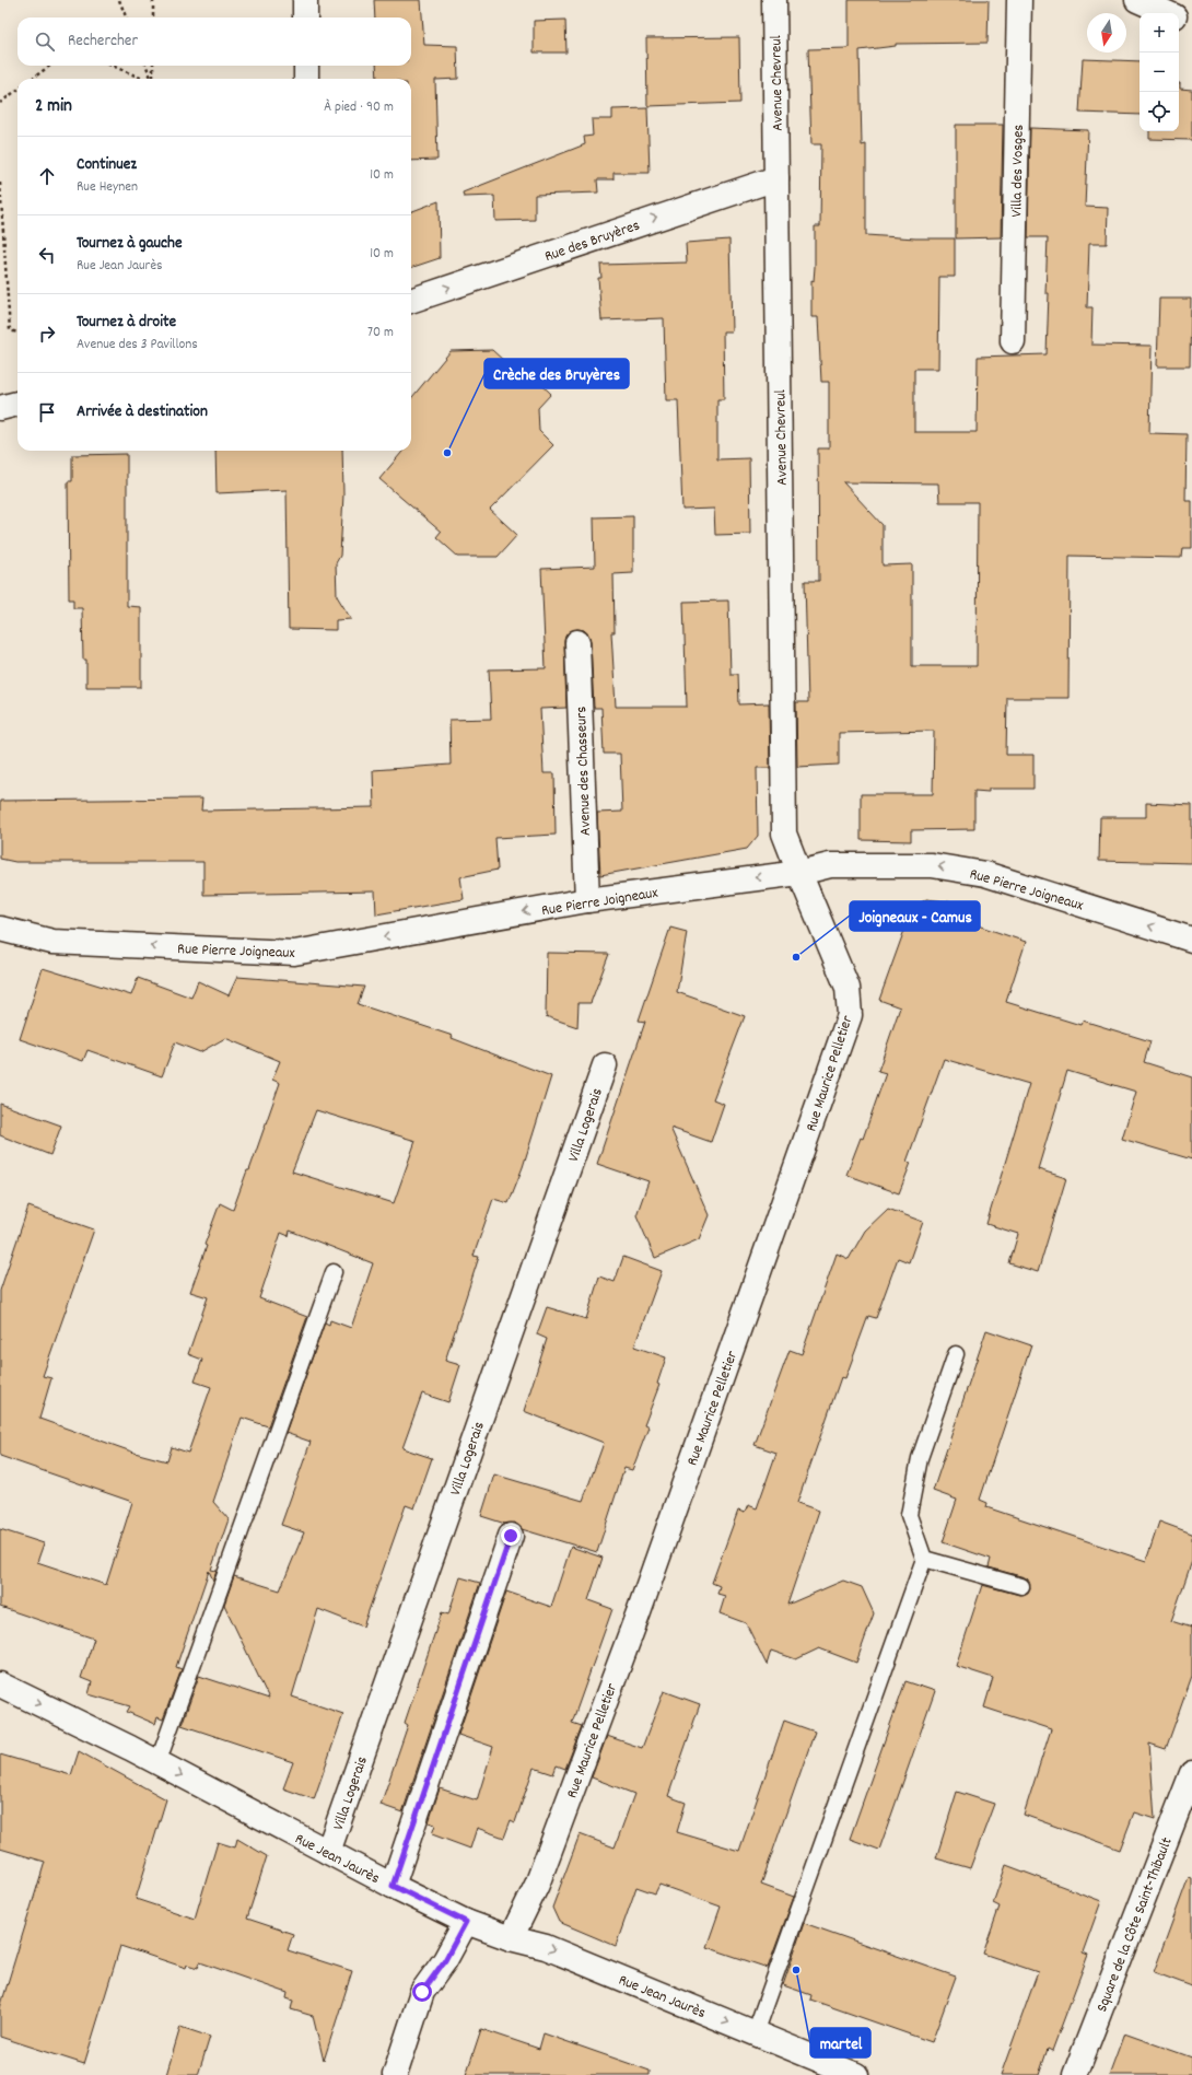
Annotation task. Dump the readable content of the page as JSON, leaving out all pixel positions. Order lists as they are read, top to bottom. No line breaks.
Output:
{"streets":{"street":["Avenue Chevreul","Villa des Vosges","Rue des Bruyères","Avenue des Chasseurs","Rue Pierre Joigneaux","Rue Maurice Pelletier","Villa Logerais","Rue Jean Jaurès","Square de la Côte Saint-Thibault"]},"crossings":[["Avenue Chevreul","Rue des Bruyères"],["Avenue Chevreul","Rue Pierre Joigneaux"],["Avenue Chevreul","Rue Maurice Pelletier"],["Avenue des Chasseurs","Rue Pierre Joigneaux"],["Rue Pierre Joigneaux","Rue Maurice Pelletier"],["Rue Maurice Pelletier","Rue Jean Jaurès"],["Villa Logerais","Rue Jean Jaurès"]],"one_way":["Rue des Bruyères","Rue Pierre Joigneaux","Rue Jean Jaurès"],"places":["Crèche des Bruyères","Joigneaux - Camus","martel"],"north":"bottom","page":{"map_buttons":["+","−"],"search":"Rechercher","heading":["2 min","À pied · 90 m"],"list":[["Continuez","Rue Heynen","10 m"],["Tournez à gauche","Rue Jean Jaurès","10 m"],["Tournez à droite","Avenue des 3 Pavillons","70 m"],"Arrivée à destination"]}}
